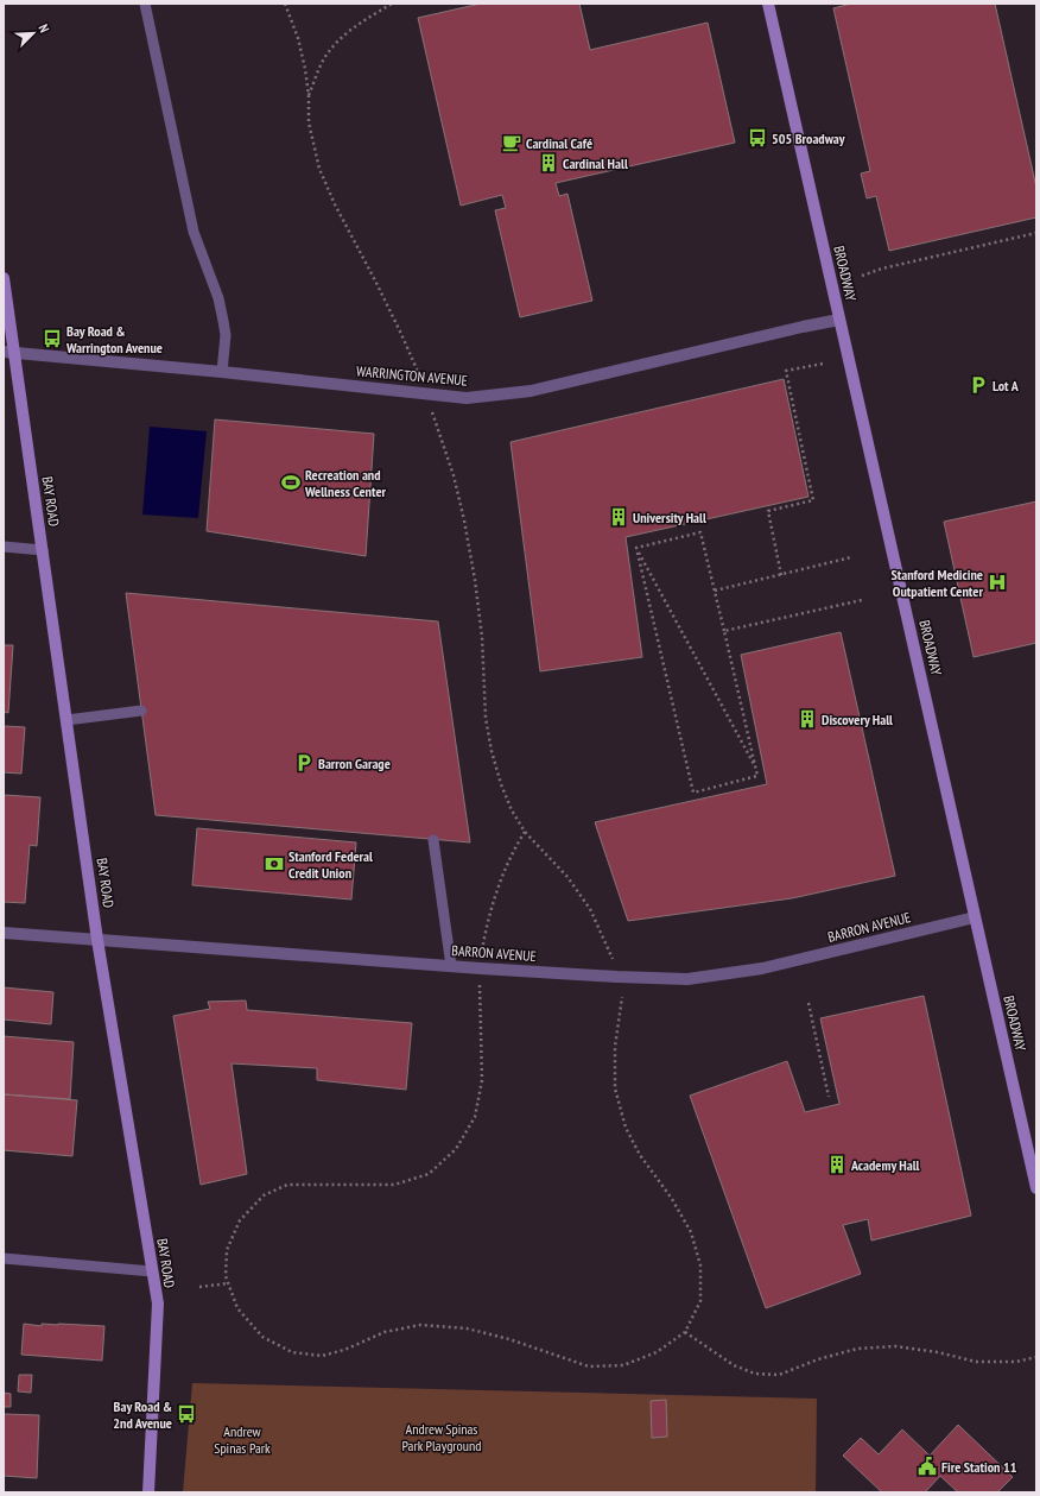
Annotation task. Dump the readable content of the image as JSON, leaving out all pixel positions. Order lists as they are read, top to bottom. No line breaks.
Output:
{"streets":{"street":["BROADWAY","WARRINGTON AVENUE","BAY ROAD","BARRON AVENUE"]},"crossings":[["BROADWAY","WARRINGTON AVENUE"],["BROADWAY","BARRON AVENUE"],["WARRINGTON AVENUE","BAY ROAD"],["BAY ROAD","BARRON AVENUE"]],"parks":["Andrew Spinas Park Playground","Andrew Spinas Park"],"places":{"bus stop":["505 Broadway","Bay Road & Warrington Avenue","Bay Road & 2nd Avenue"],"cafe":["Cardinal Café"],"building":["Cardinal Hall","University Hall","Discovery Hall","Academy Hall"],"parking":["Lot A","Barron Garage"],"sports":["Recreation and Wellness Center"],"hospital":["Stanford Medicine Outpatient Center"],"bank":["Stanford Federal Credit Union"],"public building":["Fire Station 11"]},"north":"top right"}
